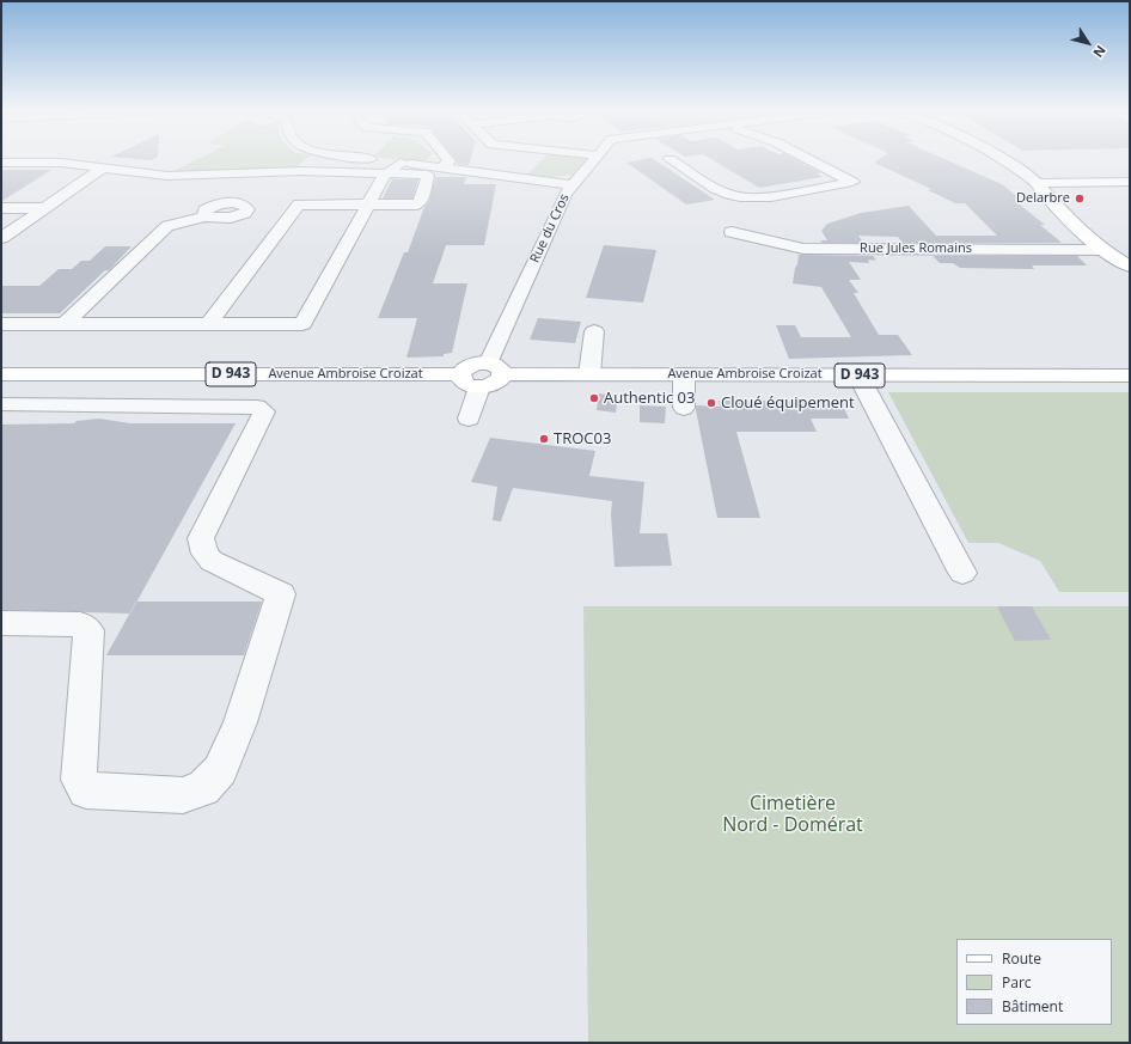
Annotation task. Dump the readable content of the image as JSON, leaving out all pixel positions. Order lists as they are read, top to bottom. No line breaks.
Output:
{"streets":{"main road":["D 943","Avenue Ambroise Croizat"],"street":["Rue du Cros","Rue Jules Romains"]},"crossings":[["Rue du Cros","Avenue Ambroise Croizat"]],"parks":["Cimetière Nord - Domérat"],"places":["Delarbre","Authentic 03","Cloué équipement","TROC03"],"legend":["Route","Parc","Bâtiment"],"north":"bottom right"}
